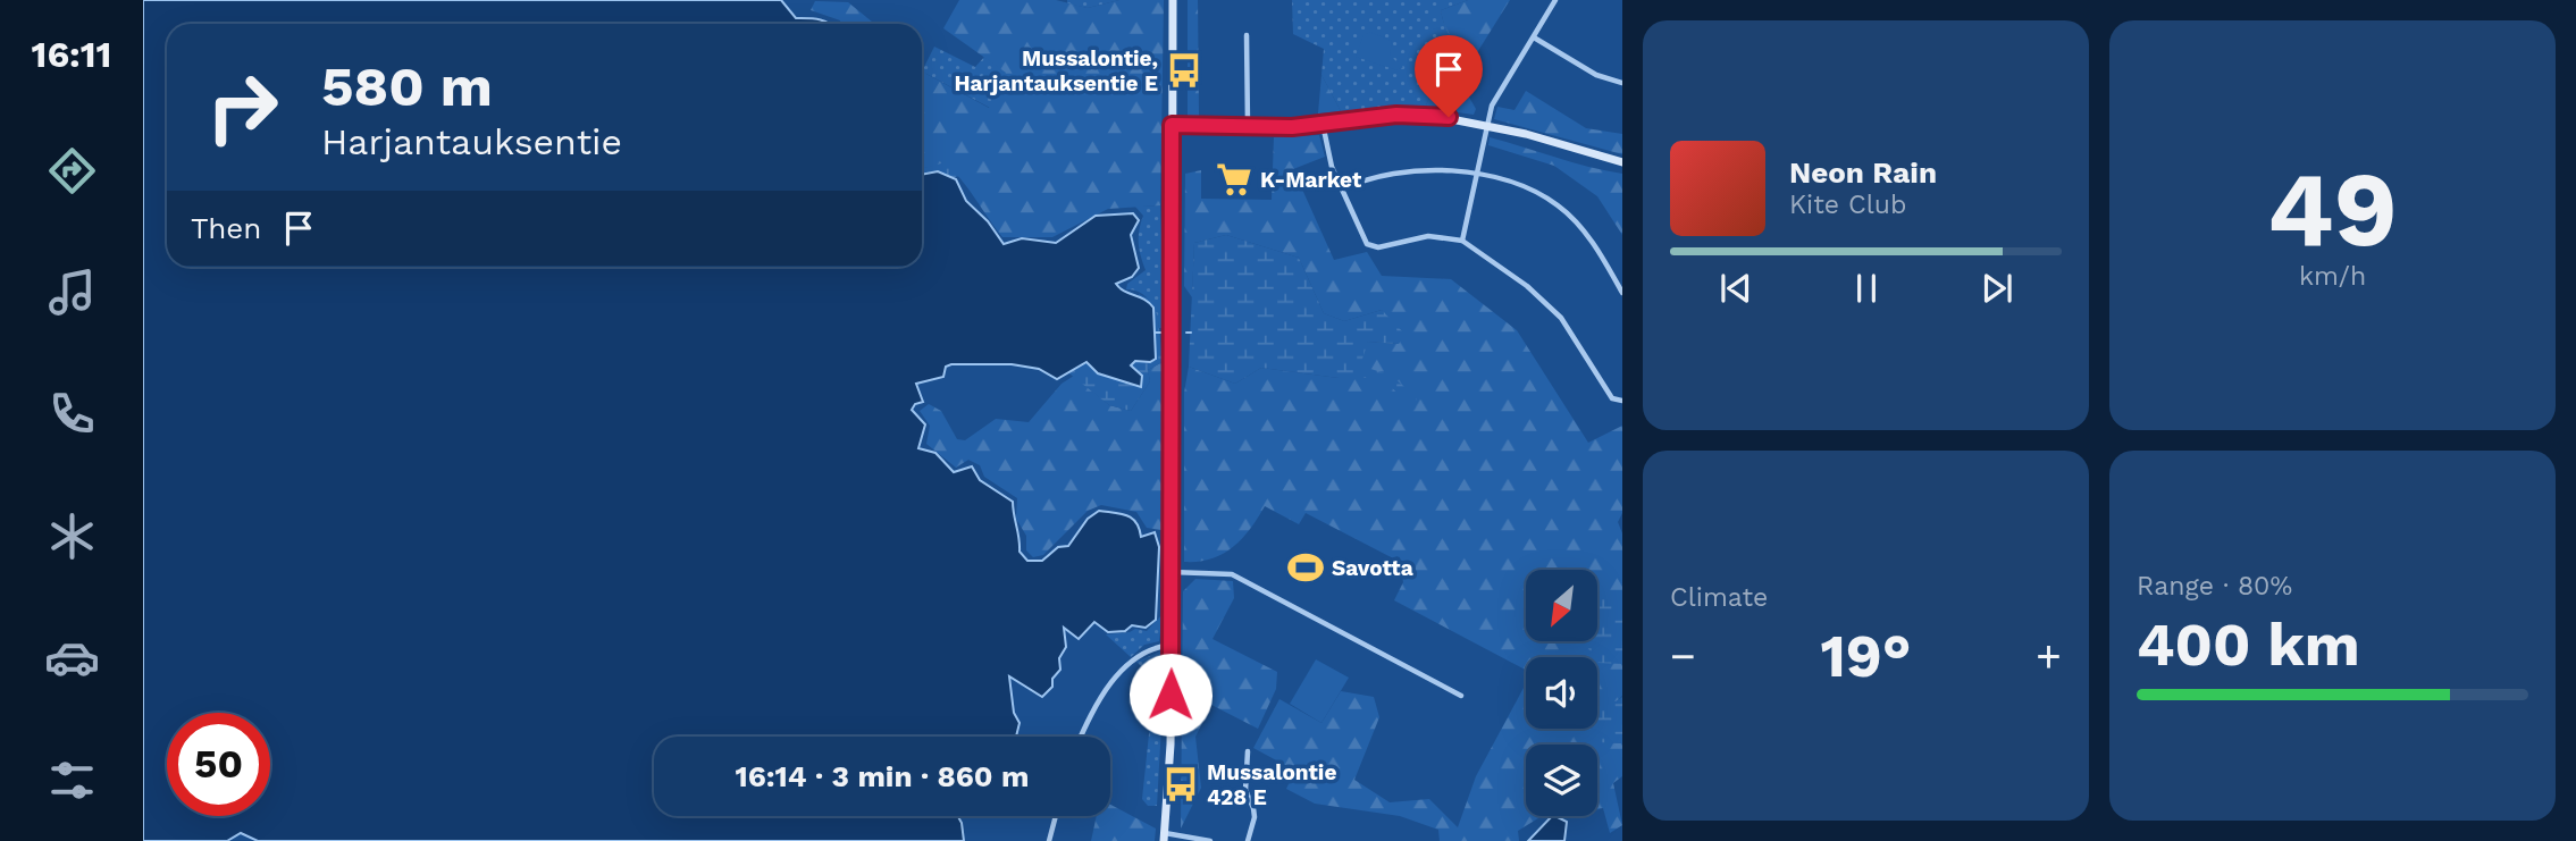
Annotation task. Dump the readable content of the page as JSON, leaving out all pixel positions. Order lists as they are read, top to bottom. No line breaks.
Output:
{"places":{"bus stop":["Mussalontie, Harjantauksentie E","Mussalontie 428 E"],"supermarket":["K-Market"],"sports":["Savotta"]},"north":"bottom left","page":{"tabs":"16:11","tile":[["49","km/h"],"Climate",["Range · 80%","400 km"]],"turn":["580 m","Harjantauksentie"],"song":["Neon Rain","Kite Club"],"then":"Then","heat":["−","19°","+"],"limit":"50","trip":"16:14 · 3 min · 860 m"}}
